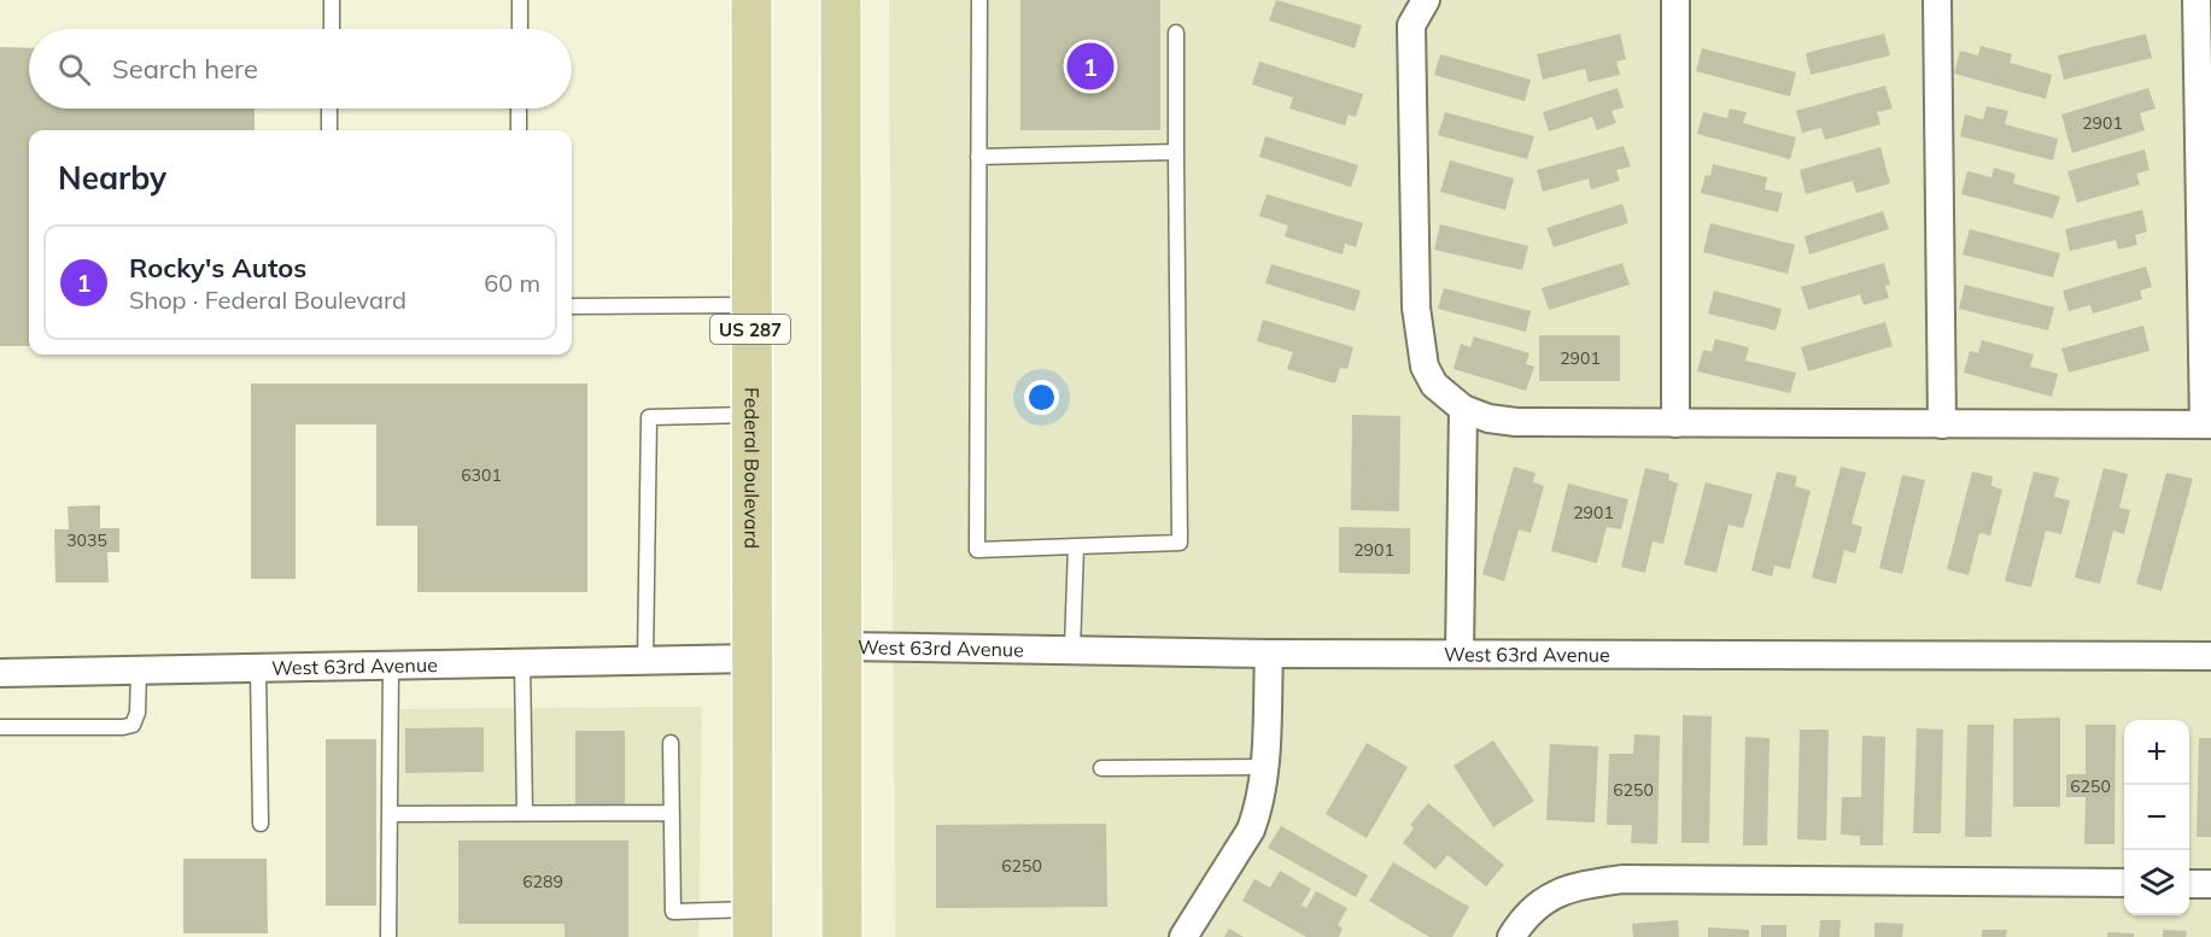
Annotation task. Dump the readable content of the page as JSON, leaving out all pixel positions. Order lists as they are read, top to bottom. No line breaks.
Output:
{"streets":{"main road":["US 287","Federal Boulevard"],"street":["West 63rd Avenue"]},"crossings":[["Federal Boulevard","West 63rd Avenue"]],"house_numbers":["2901","2901","6301","2901","3035","2901","6250","6250","6250","6289"],"page":{"search":"Search here","pins":"1","heading":"Nearby","list":[{"mark":"1","name":"Rocky's Autos","note":"Shop · Federal Boulevard","value":"60 m"}],"map_buttons":["+","−"]}}
